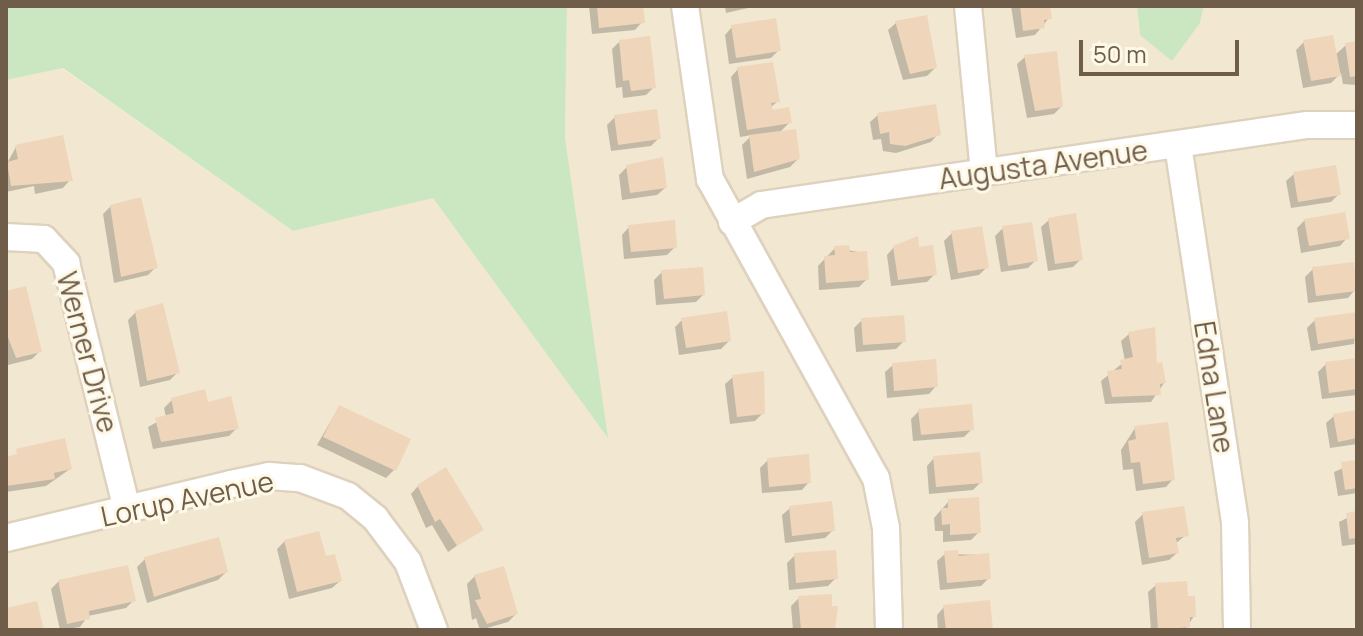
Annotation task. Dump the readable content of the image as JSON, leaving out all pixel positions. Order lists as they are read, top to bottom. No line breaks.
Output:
{"streets":{"street":["Augusta Avenue","Werner Drive","Edna Lane","Lorup Avenue"]},"crossings":[["Augusta Avenue","Edna Lane"],["Werner Drive","Lorup Avenue"]],"scale_bar":"50 m"}
